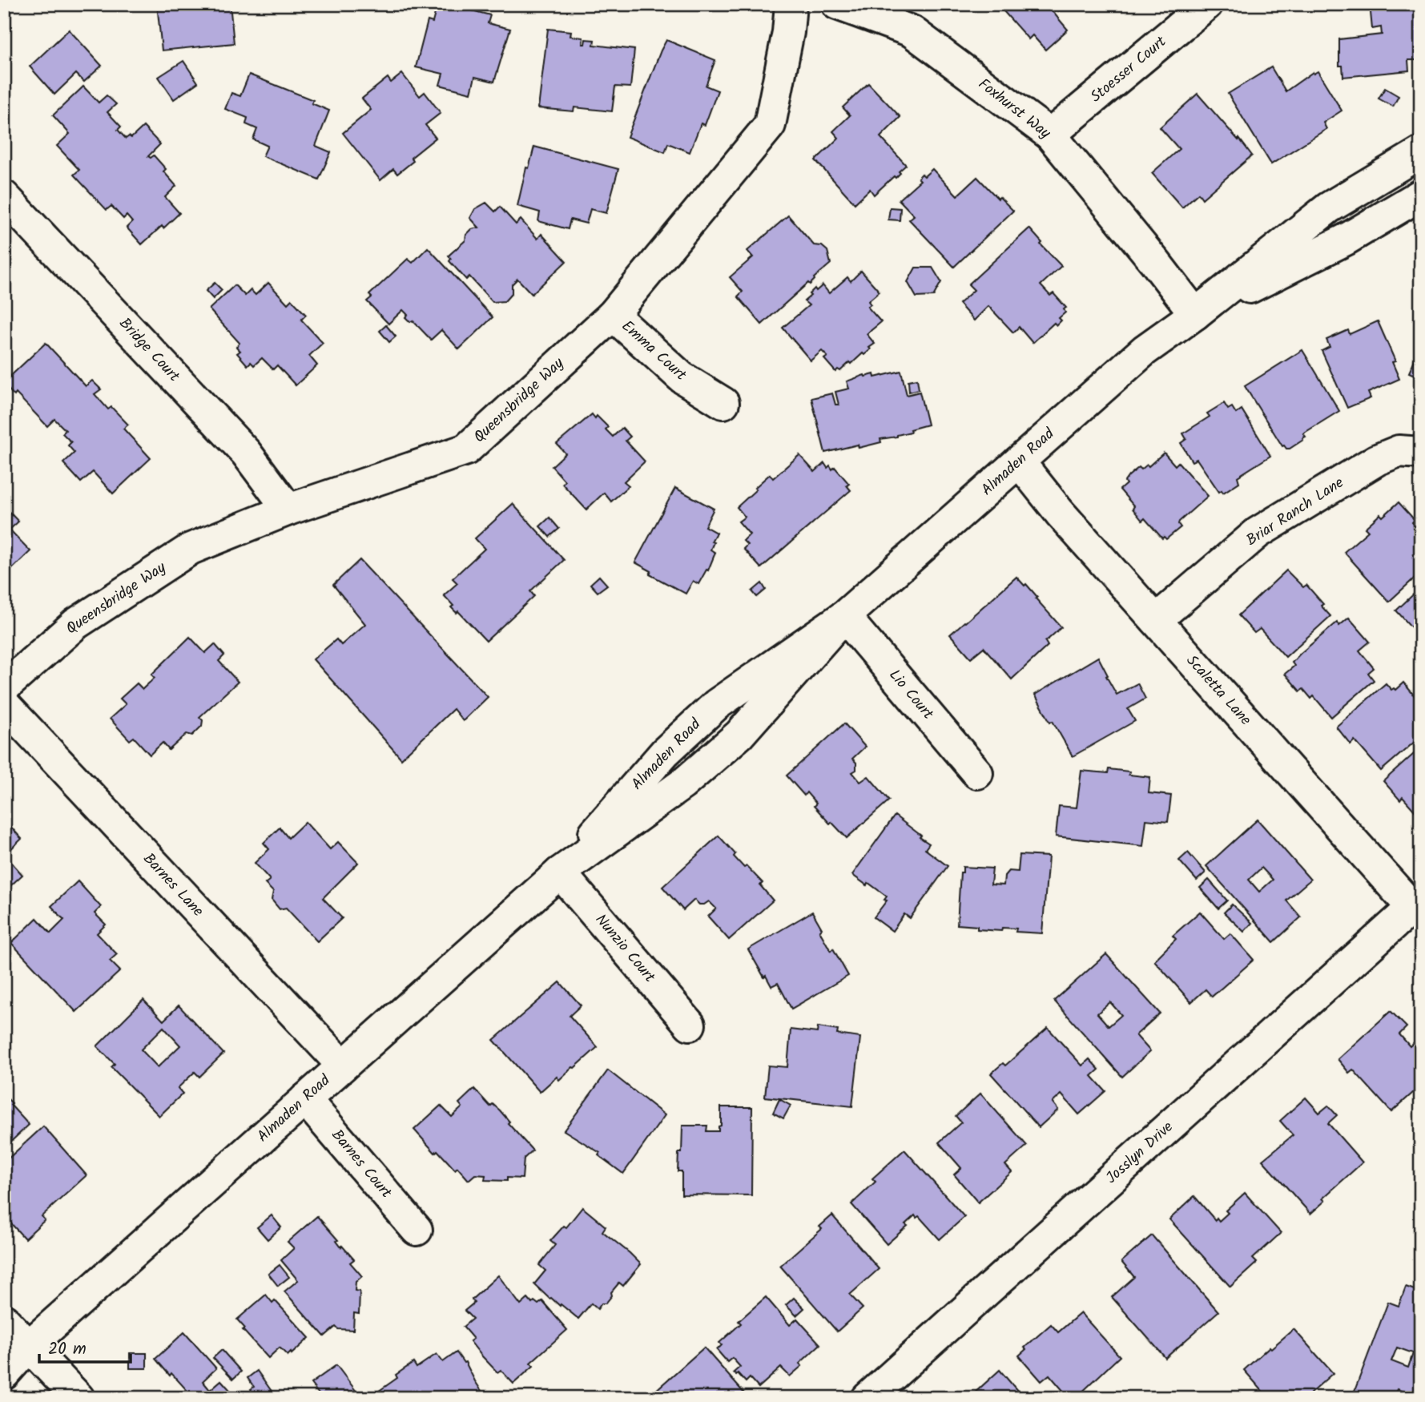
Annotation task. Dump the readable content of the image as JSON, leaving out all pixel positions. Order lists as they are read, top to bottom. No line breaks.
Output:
{"streets":{"street":["Stoesser Court","Foxhurst Way","Bridge Court","Emma Court","Queensbridge Way","Almaden Road","Briar Ranch Lane","Scaletta Lane","Lio Court","Barnes Lane","Nunzio Court","Josslyn Drive","Barnes Court"]},"crossings":[["Stoesser Court","Foxhurst Way"],["Foxhurst Way","Almaden Road"],["Bridge Court","Queensbridge Way"],["Emma Court","Queensbridge Way"],["Almaden Road","Scaletta Lane"],["Almaden Road","Lio Court"],["Almaden Road","Barnes Lane"],["Almaden Road","Nunzio Court"],["Almaden Road","Barnes Court"],["Briar Ranch Lane","Scaletta Lane"],["Scaletta Lane","Josslyn Drive"]],"scale_bar":"20 m"}
